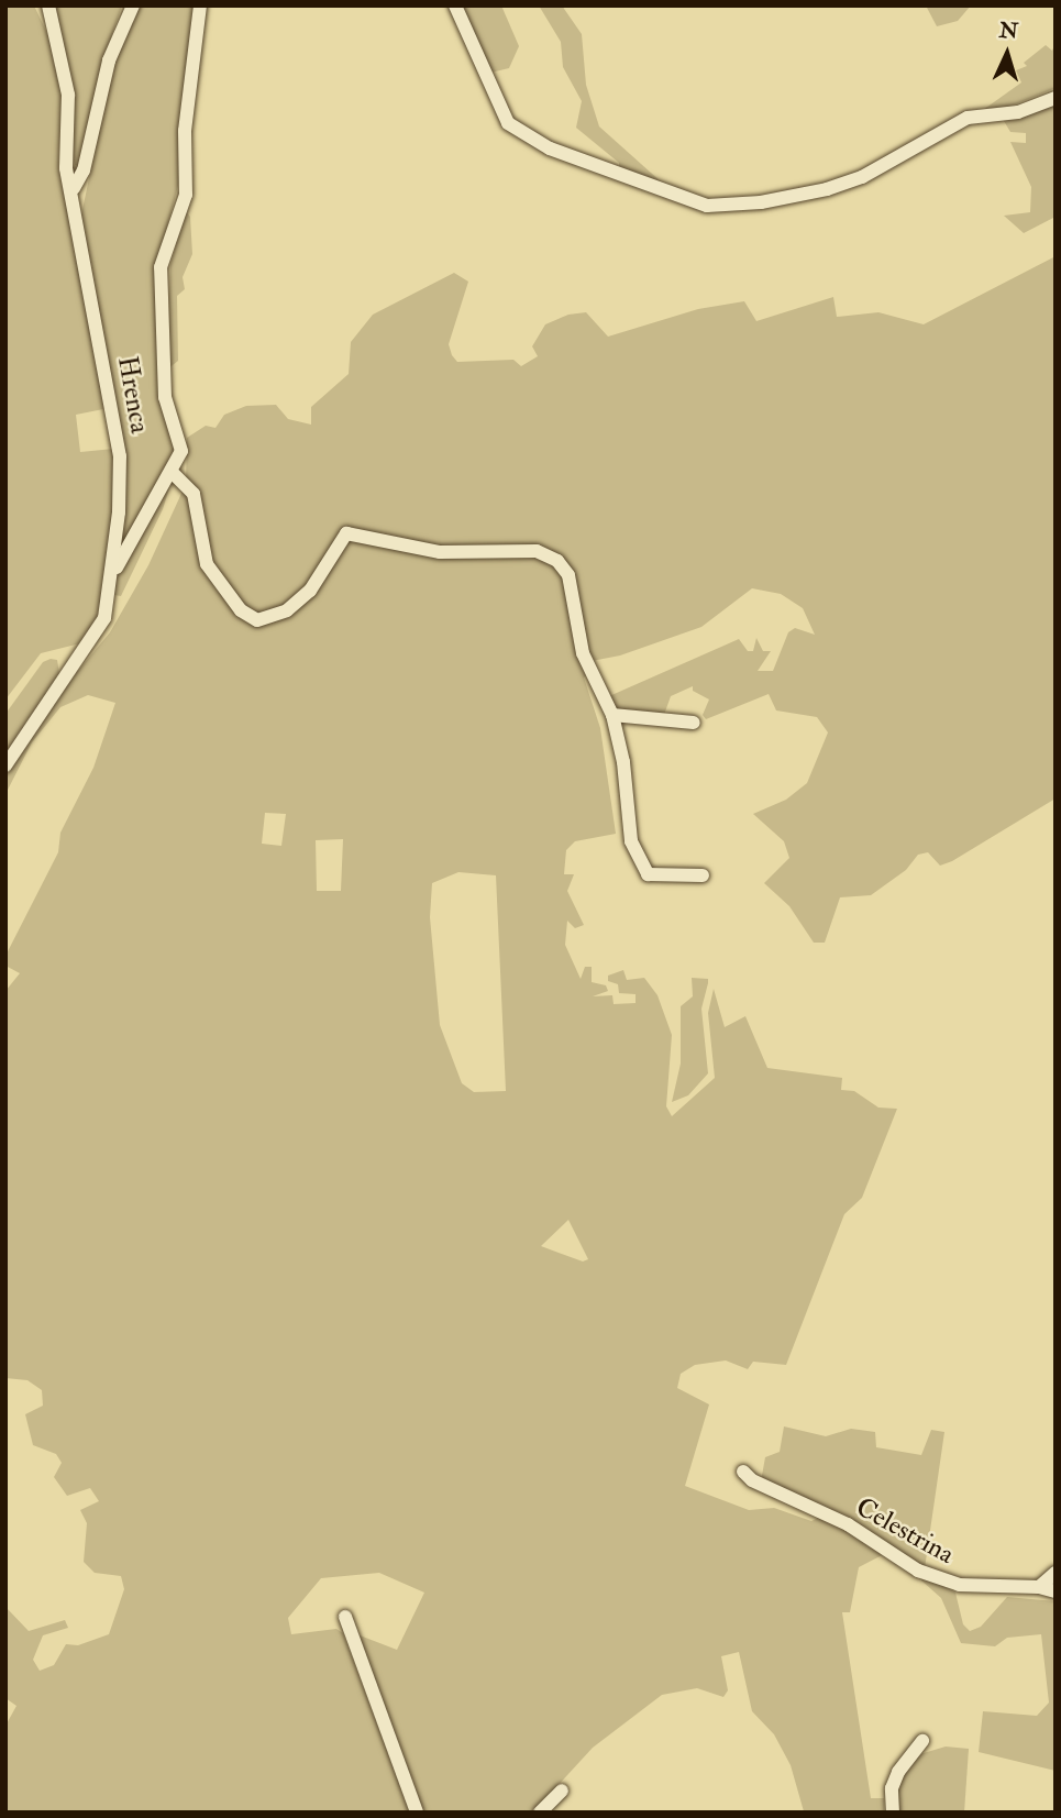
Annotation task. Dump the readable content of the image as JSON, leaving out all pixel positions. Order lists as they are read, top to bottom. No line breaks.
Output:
{"streets":{"street":["Hrenca","Celestrina"]},"north":"top"}
